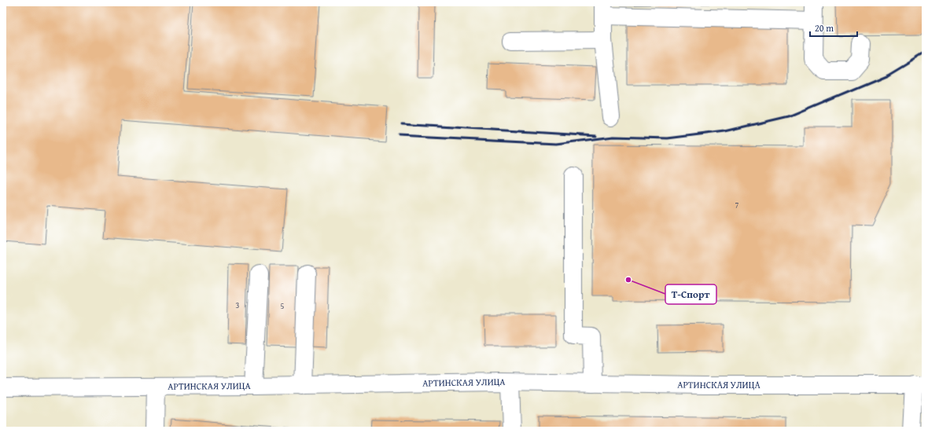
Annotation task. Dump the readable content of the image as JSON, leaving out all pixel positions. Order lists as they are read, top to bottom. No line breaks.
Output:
{"streets":{"street":["АРТИНСКАЯ УЛИЦА"]},"places":["Т-Спорт"],"house_numbers":["7","3","5"],"scale_bar":"20 m"}
